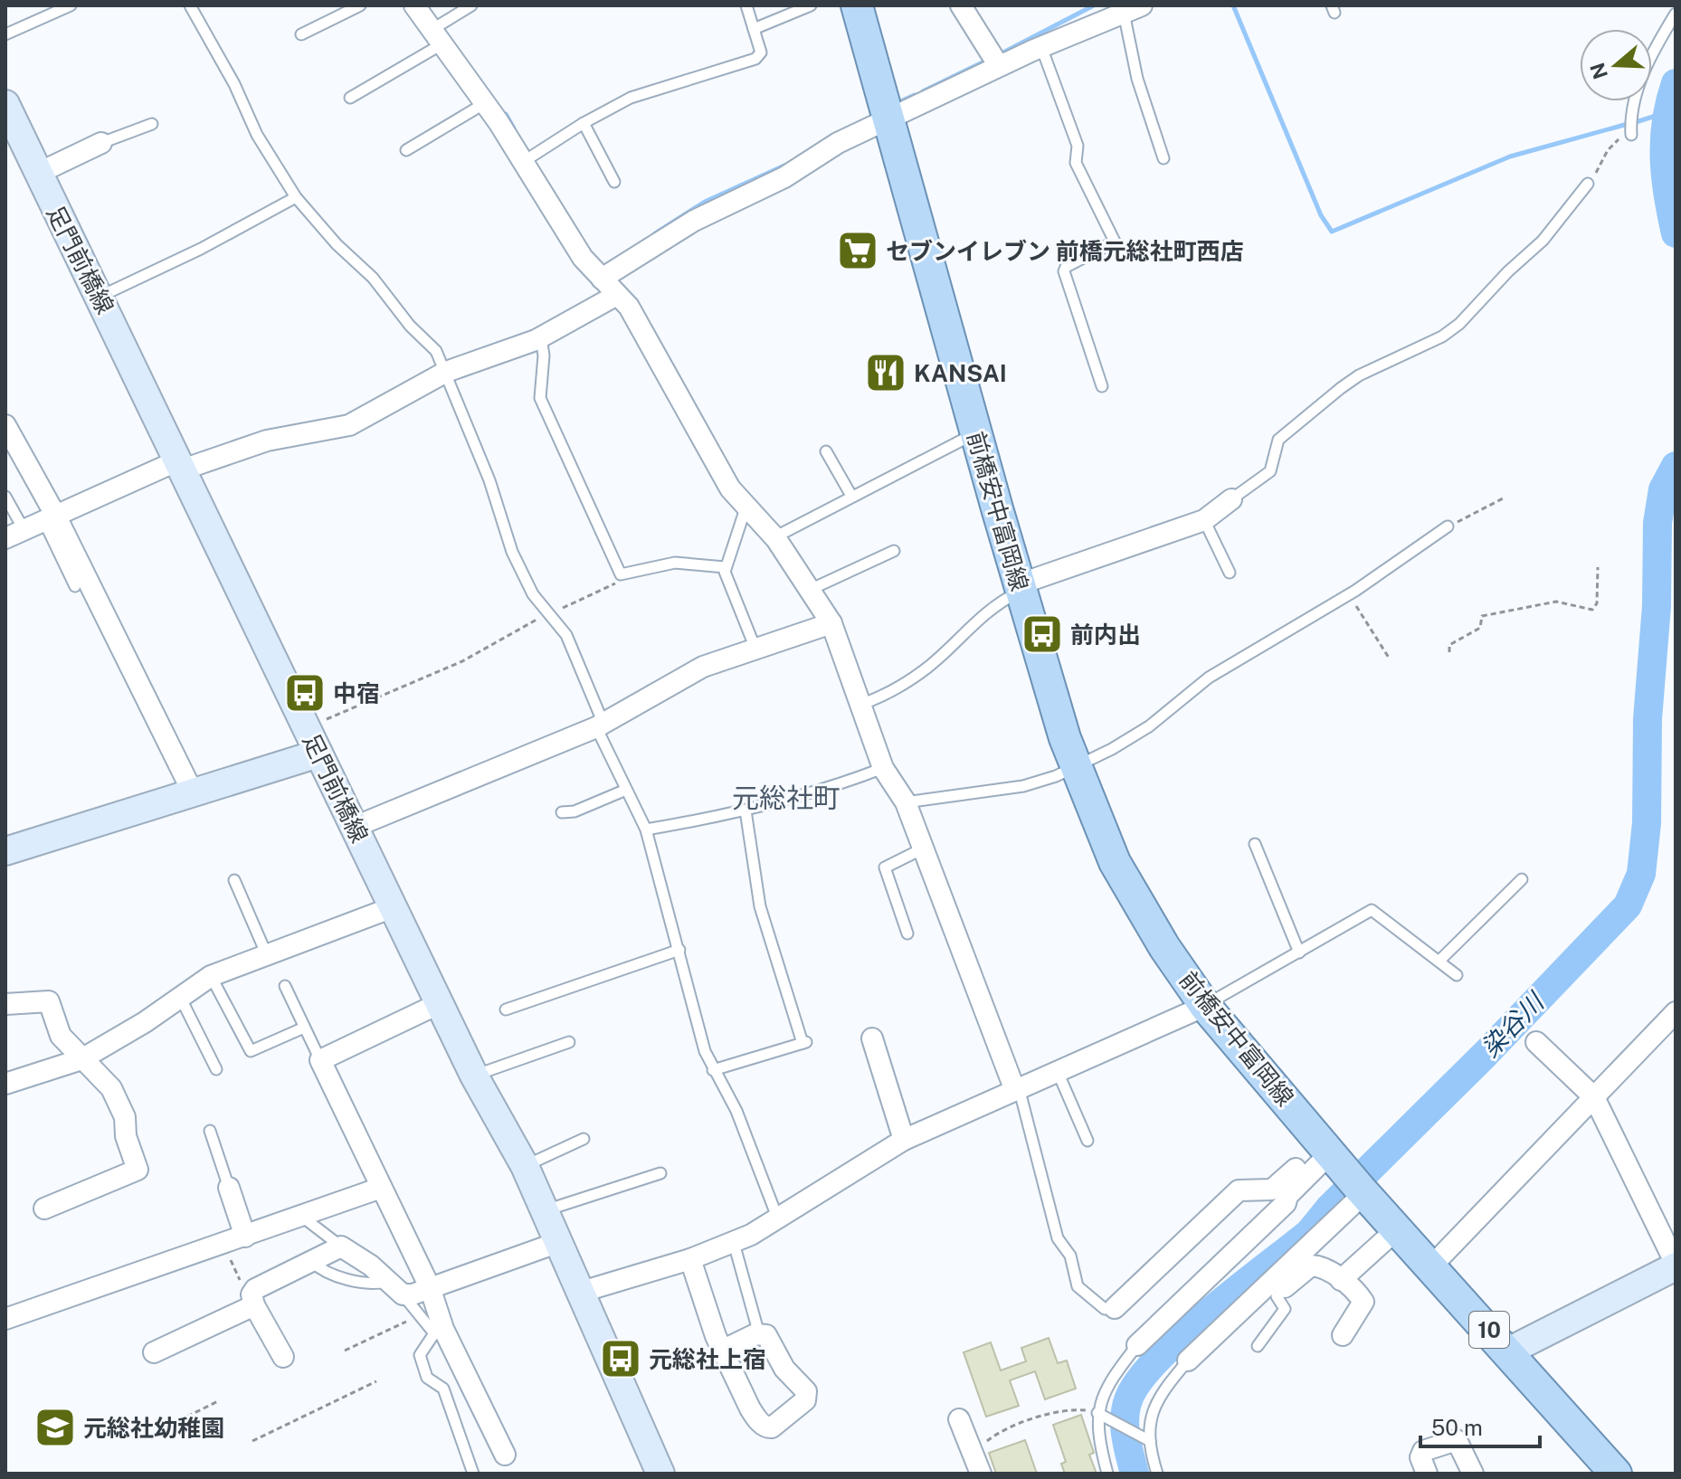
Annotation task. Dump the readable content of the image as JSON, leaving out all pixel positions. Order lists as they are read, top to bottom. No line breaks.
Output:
{"streets":{"main road":["足門前橋線","前橋安中富岡線","10"]},"crossings":[["前橋安中富岡線","10"]],"districts":["元総社町"],"water":["染谷川"],"places":{"supermarket":["セブンイレブン 前橋元総社町西店"],"restaurant":["KANSAI"],"bus stop":["前内出","中宿","元総社上宿"],"school or university":["元総社幼稚園"]},"scale_bar":"50 m","north":"left"}
